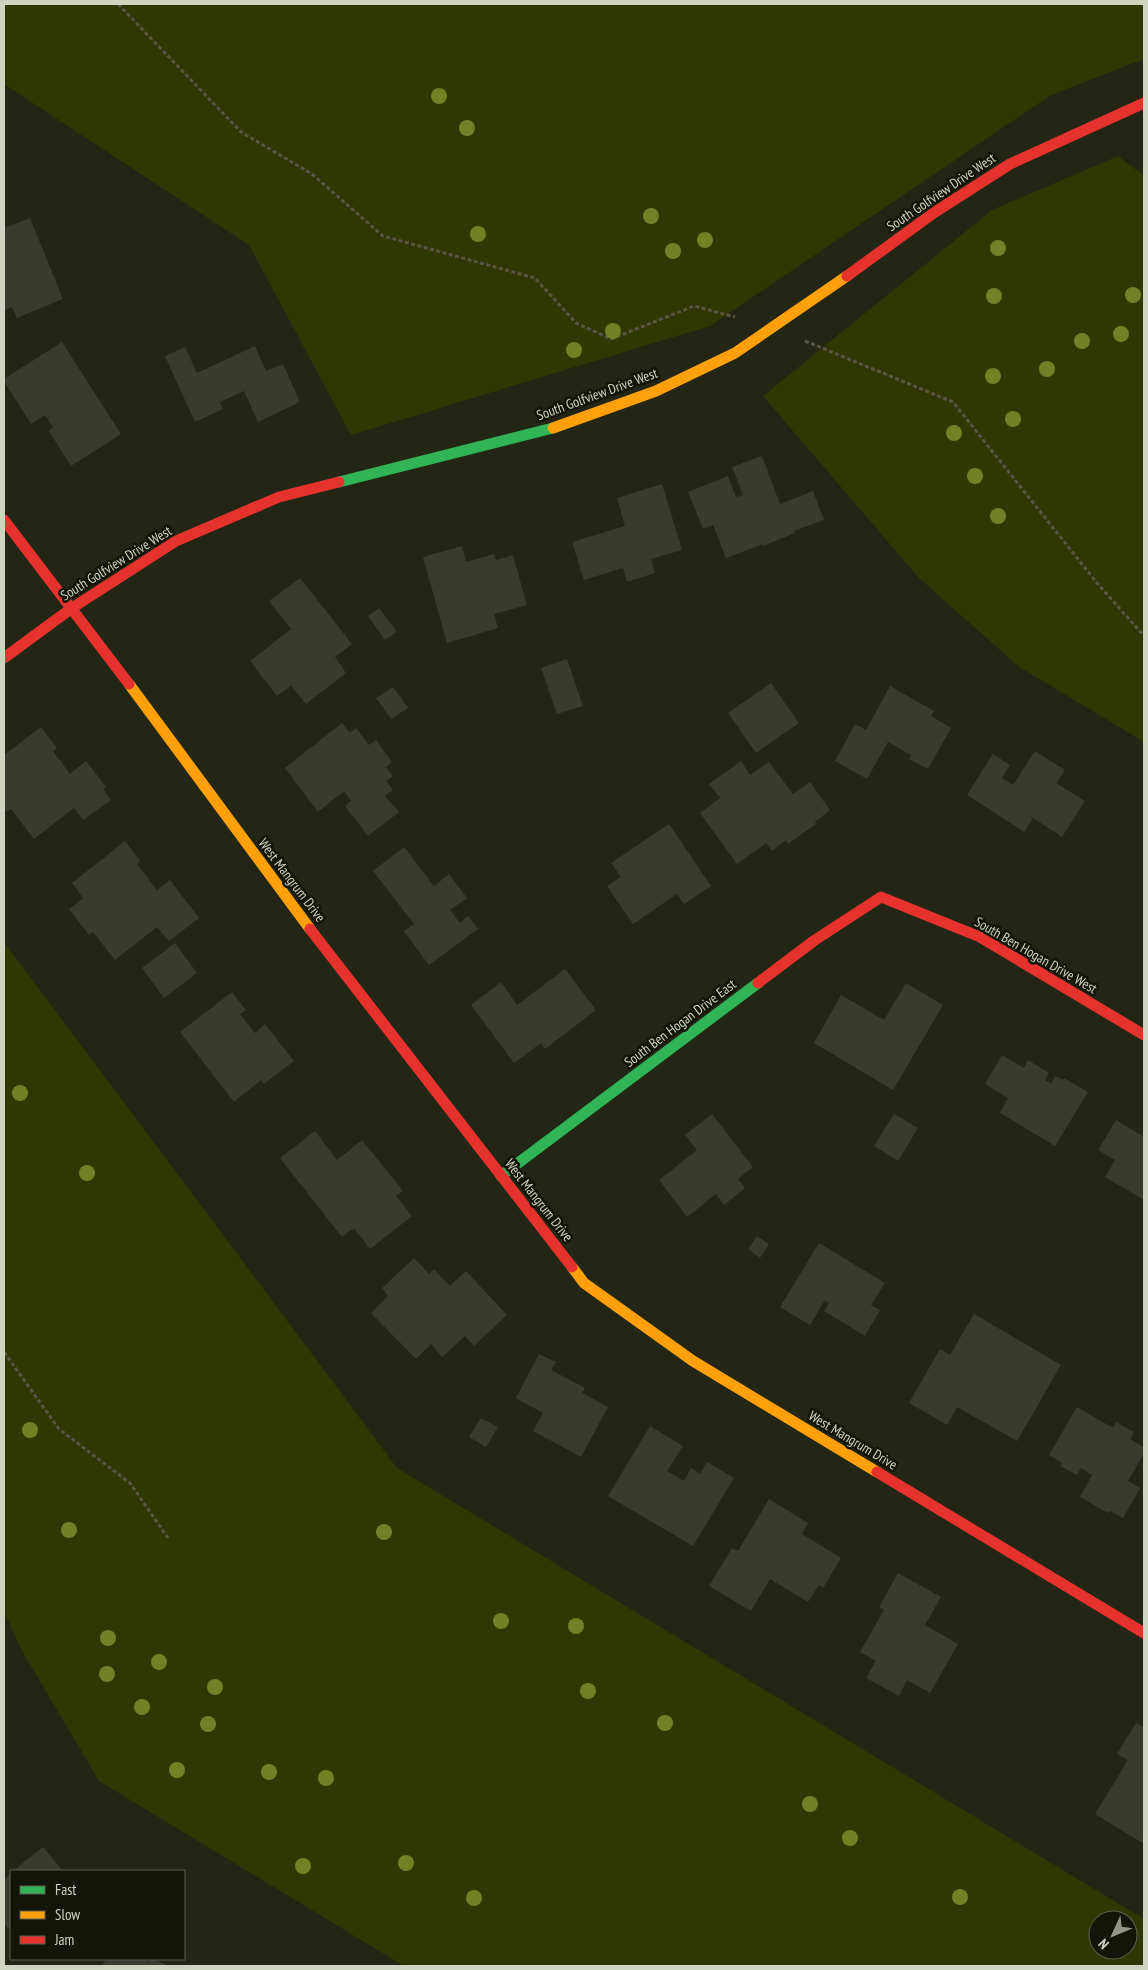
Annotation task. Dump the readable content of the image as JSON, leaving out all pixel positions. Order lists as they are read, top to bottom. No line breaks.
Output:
{"streets":{"street":["South Golfview Drive West","West Mangrum Drive","South Ben Hogan Drive West","South Ben Hogan Drive East"]},"crossings":[["South Golfview Drive West","West Mangrum Drive"],["West Mangrum Drive","South Ben Hogan Drive East"],["South Ben Hogan Drive West","South Ben Hogan Drive East"]],"legend":["Fast","Slow","Jam"],"north":"bottom left"}
